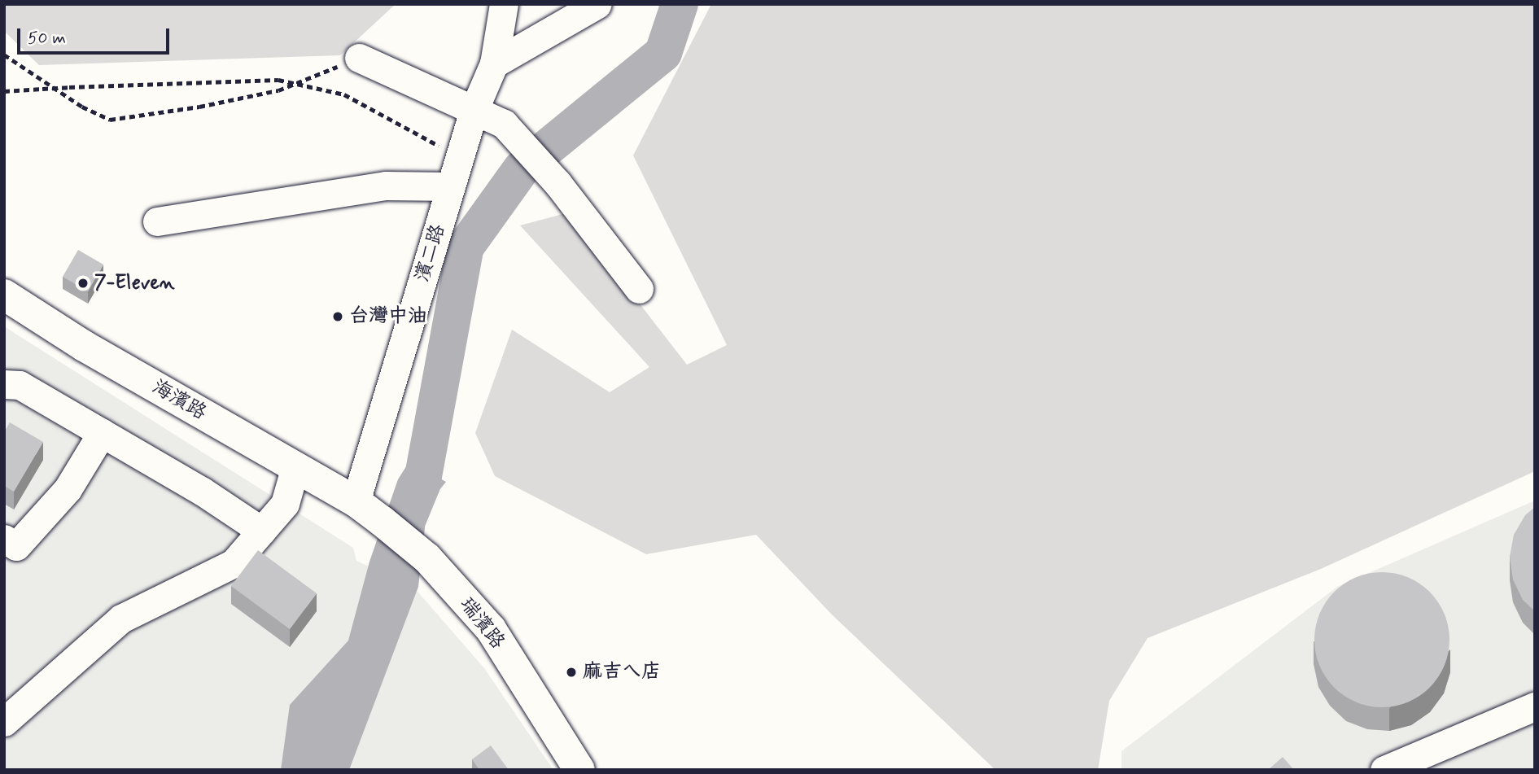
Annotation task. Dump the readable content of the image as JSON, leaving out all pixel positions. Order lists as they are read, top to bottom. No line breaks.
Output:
{"streets":{"main road":["海濱路","瑞濱路"],"street":["濱二路"]},"crossings":[["濱二路","海濱路"],["濱二路","瑞濱路"],["海濱路","瑞濱路"]],"places":["7-Eleven","台灣中油","麻吉ㄟ店"],"scale_bar":"50 m"}
